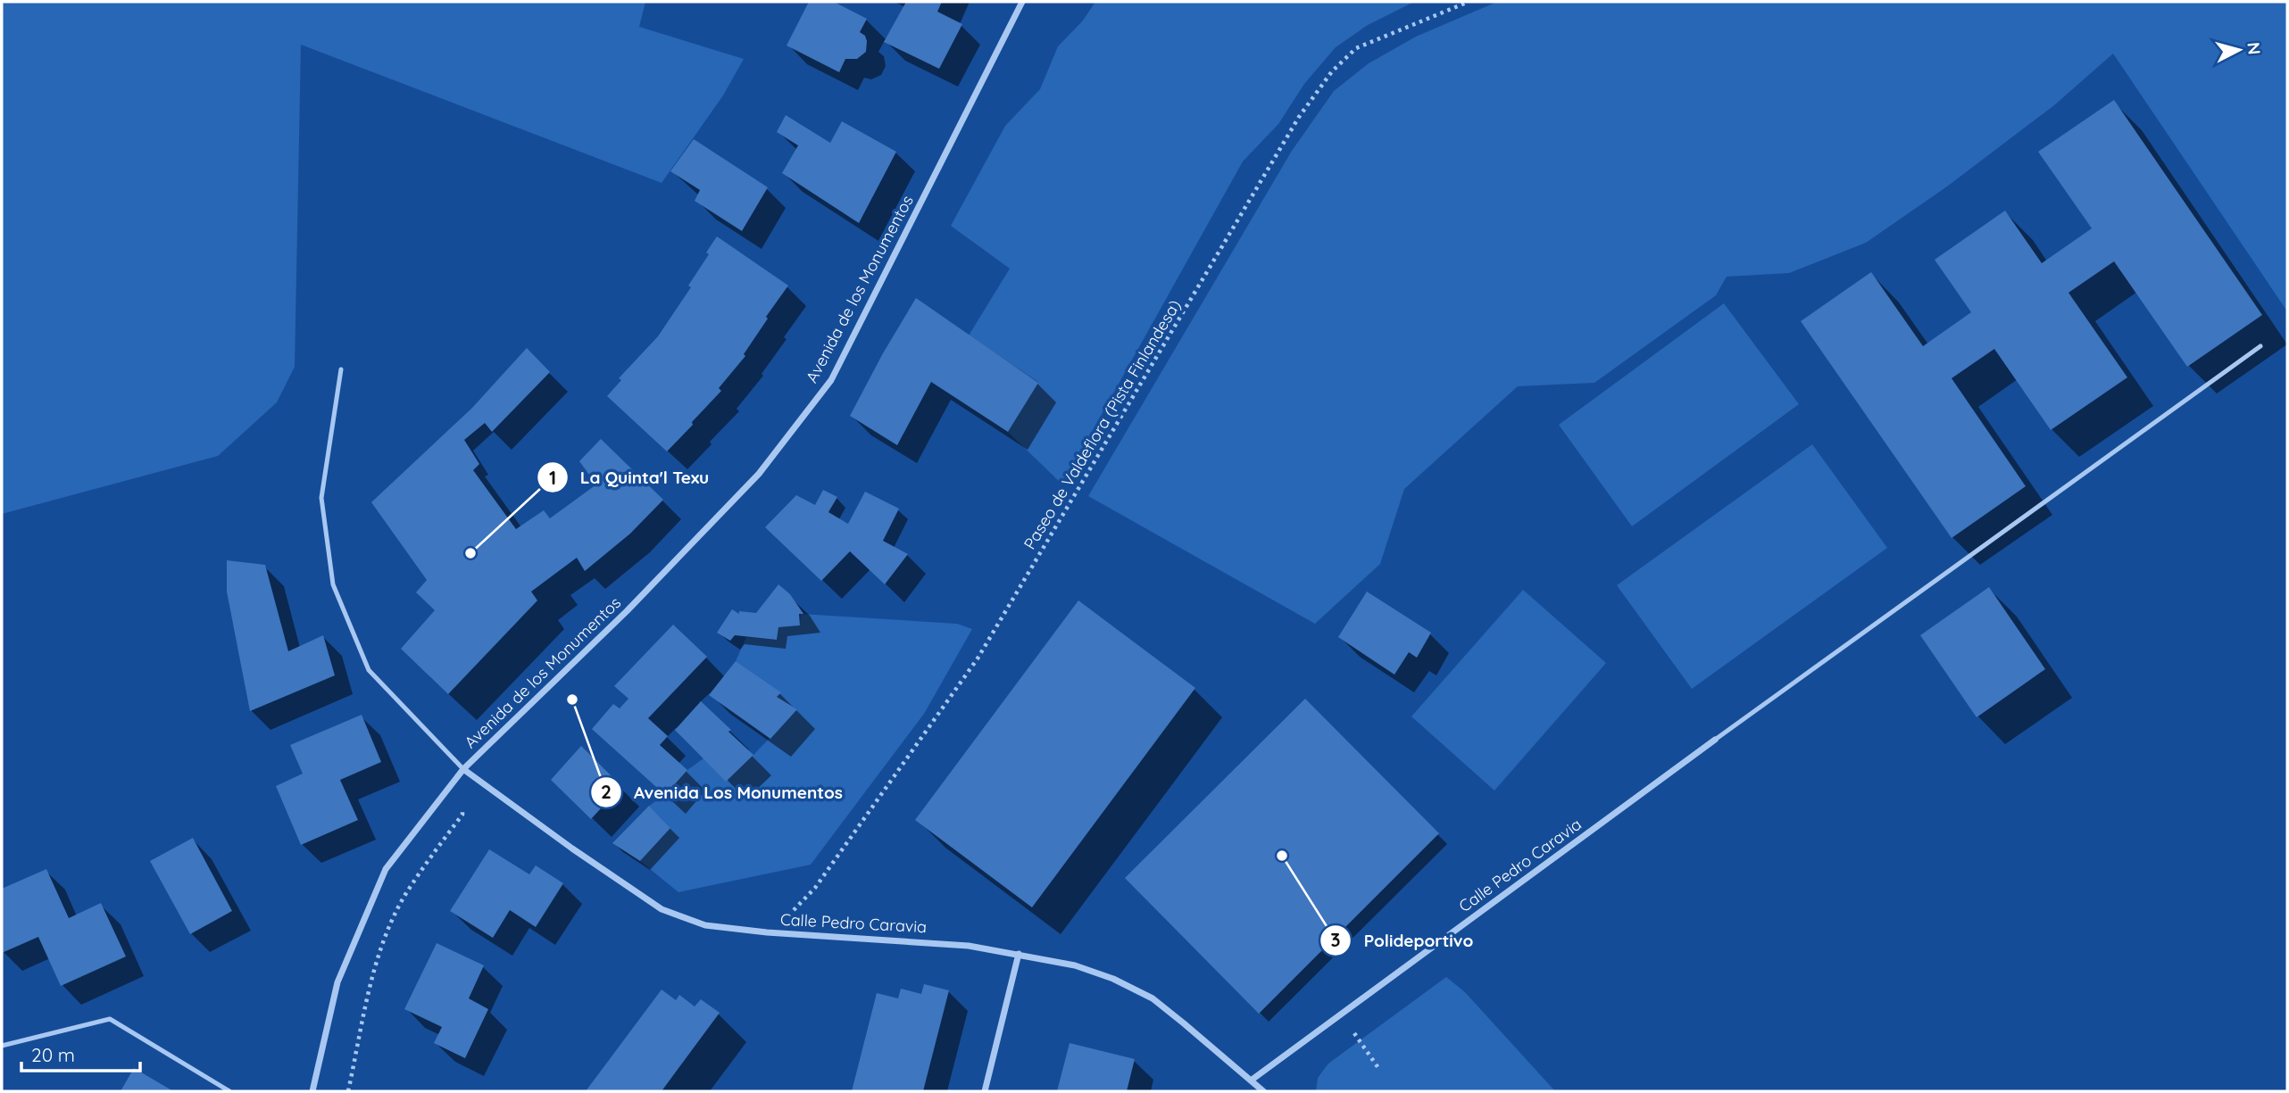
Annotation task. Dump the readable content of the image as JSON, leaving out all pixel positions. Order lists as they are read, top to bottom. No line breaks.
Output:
{"streets":{"street":["Avenida de los Monumentos","Calle Pedro Caravia"],"path":["Paseo de Valdeflora (Pista Finlandesa)"]},"crossings":[["Avenida de los Monumentos","Calle Pedro Caravia"]],"places":["La Quinta'l Texu","Avenida Los Monumentos","Polideportivo"],"scale_bar":"20 m","north":"right"}
